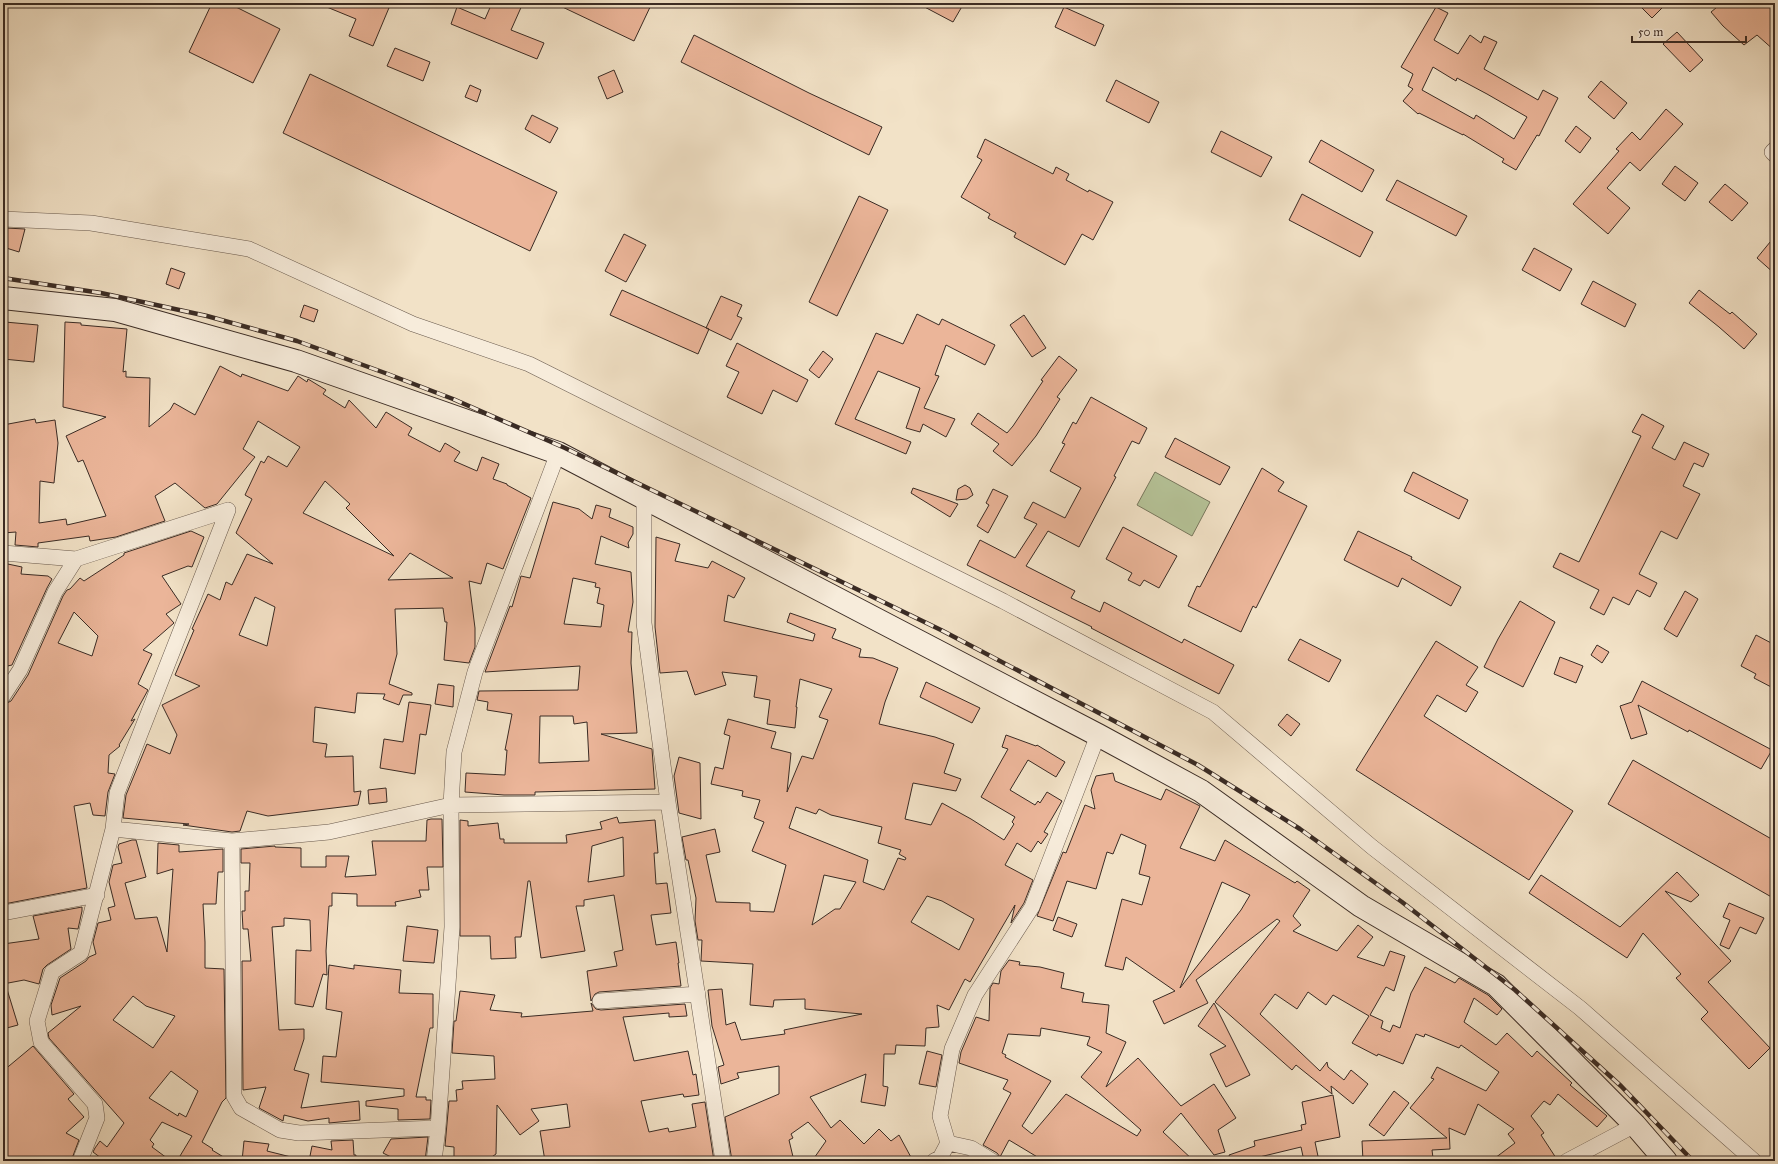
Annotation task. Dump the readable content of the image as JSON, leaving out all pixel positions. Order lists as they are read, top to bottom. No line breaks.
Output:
{"scale_bar":"50 m"}
